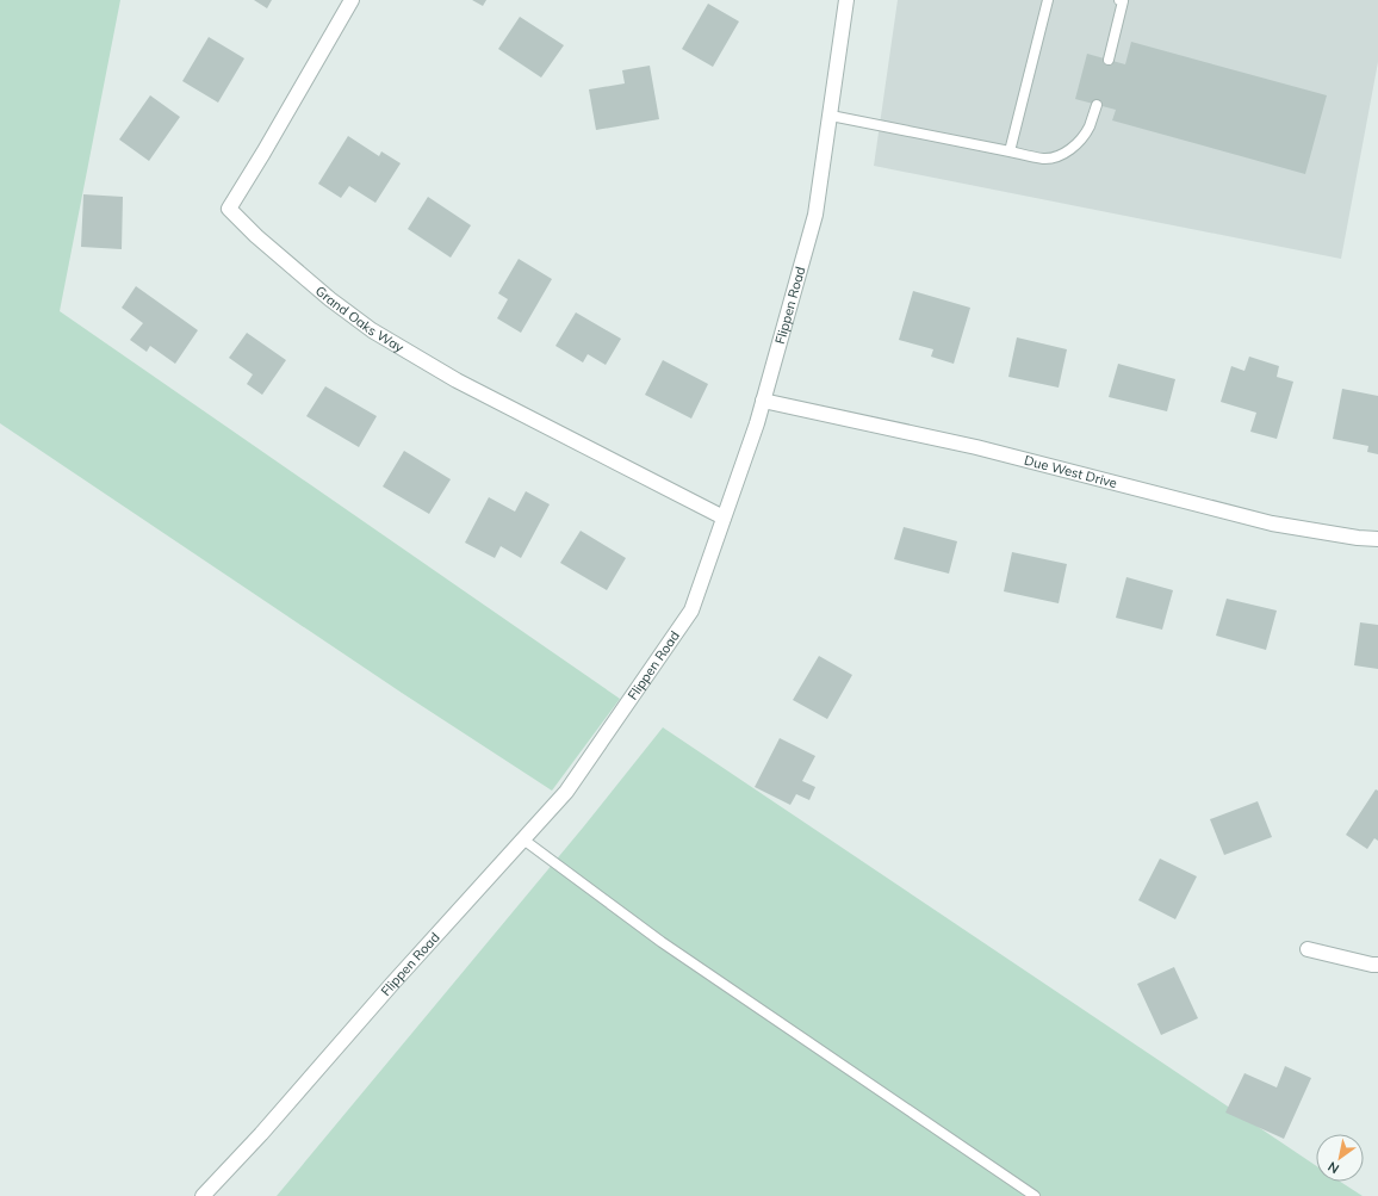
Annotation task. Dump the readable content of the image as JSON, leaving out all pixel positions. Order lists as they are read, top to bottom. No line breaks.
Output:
{"streets":{"street":["Flippen Road","Grand Oaks Way","Due West Drive"]},"crossings":[["Flippen Road","Grand Oaks Way"],["Flippen Road","Due West Drive"]],"north":"bottom left"}
